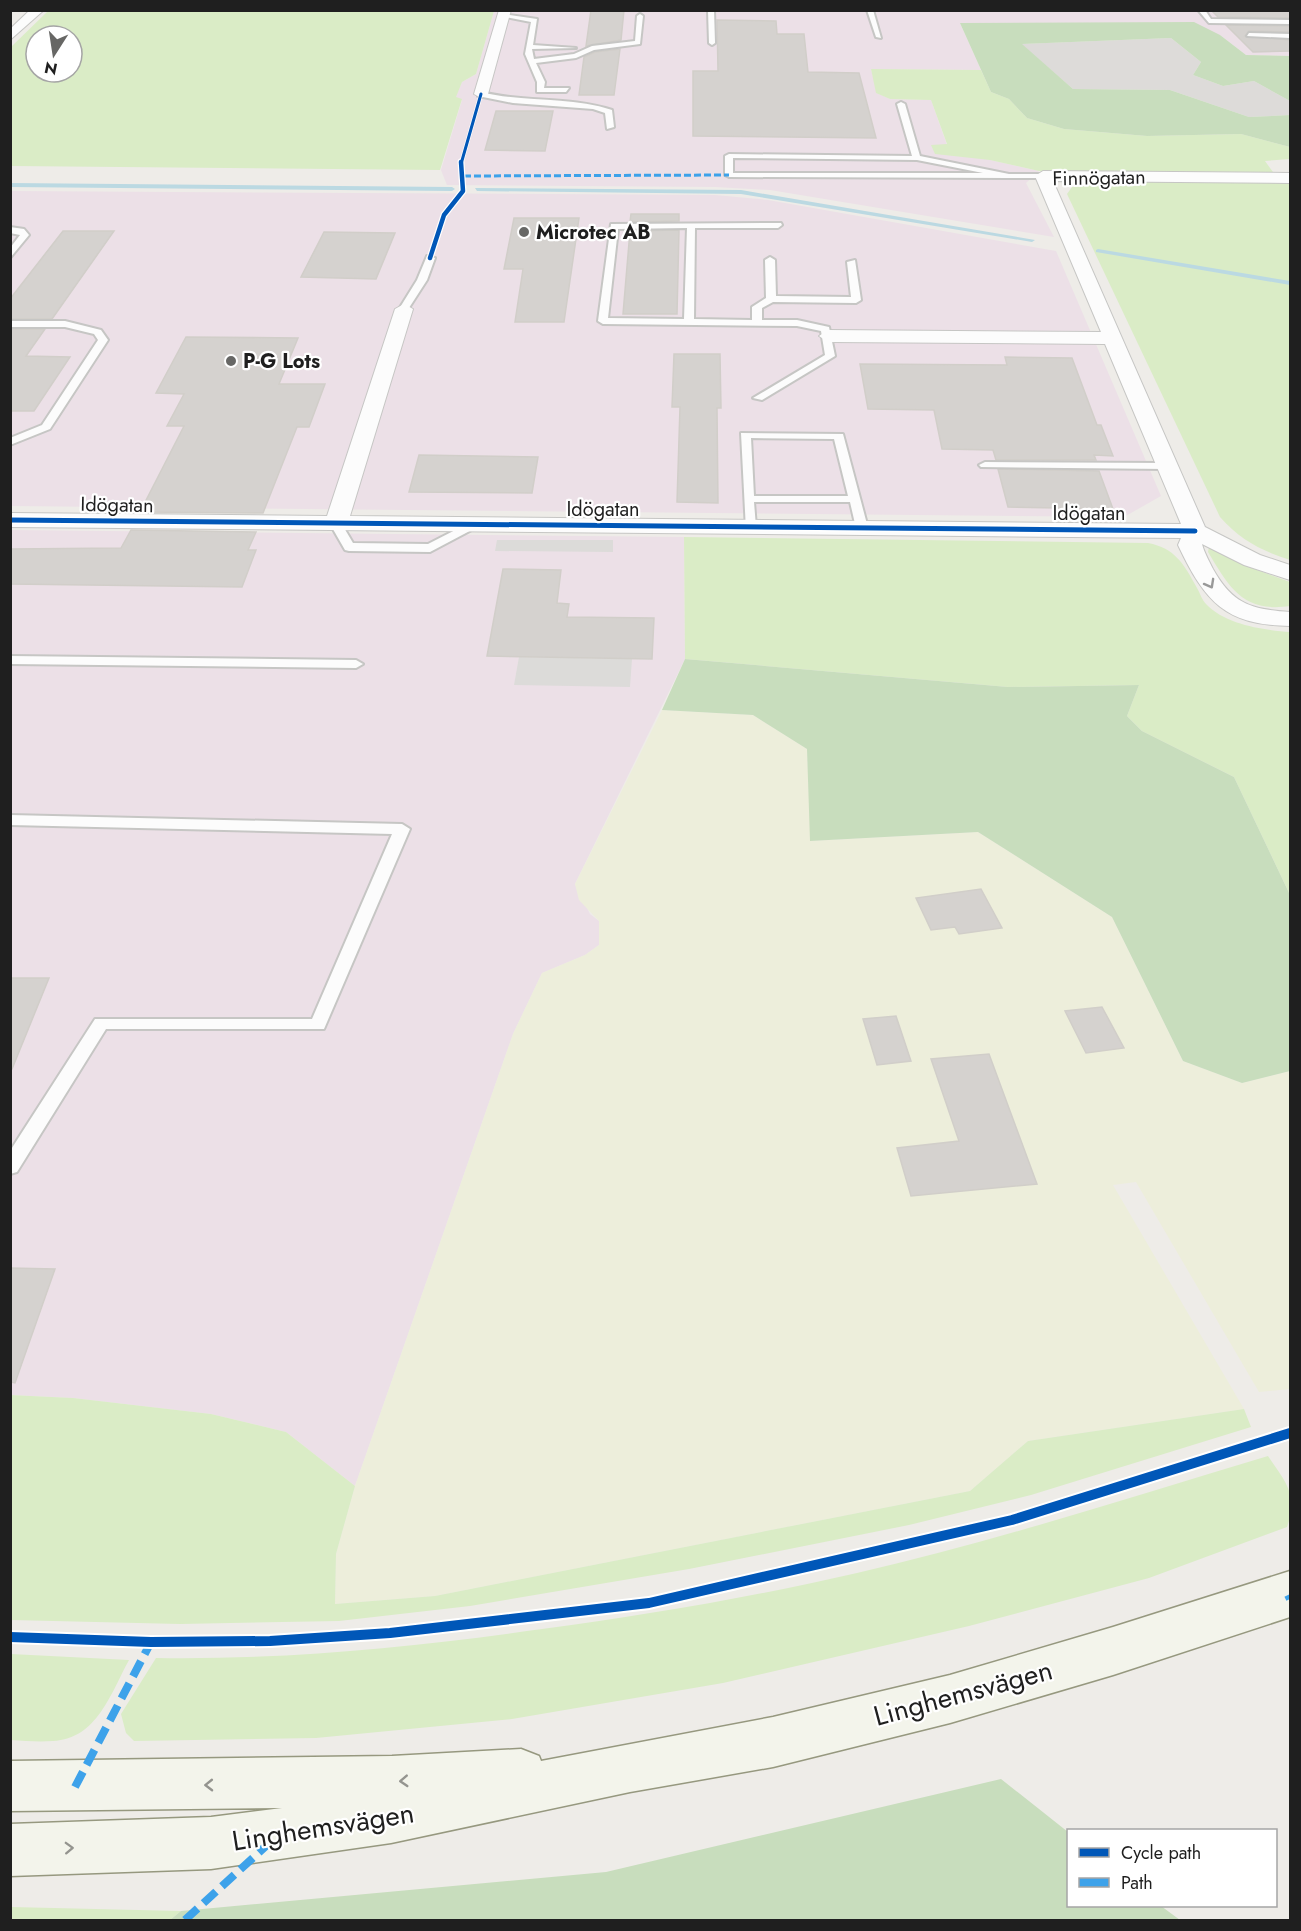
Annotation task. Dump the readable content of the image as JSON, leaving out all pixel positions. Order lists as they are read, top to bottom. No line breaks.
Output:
{"streets":{"main road":["Linghemsvägen"],"street":["Finnögatan","Idögatan"]},"crossings":[["Finnögatan","Idögatan"]],"places":["Microtec AB","P-G Lots"],"legend":["Cycle path","Path"],"north":"bottom"}
